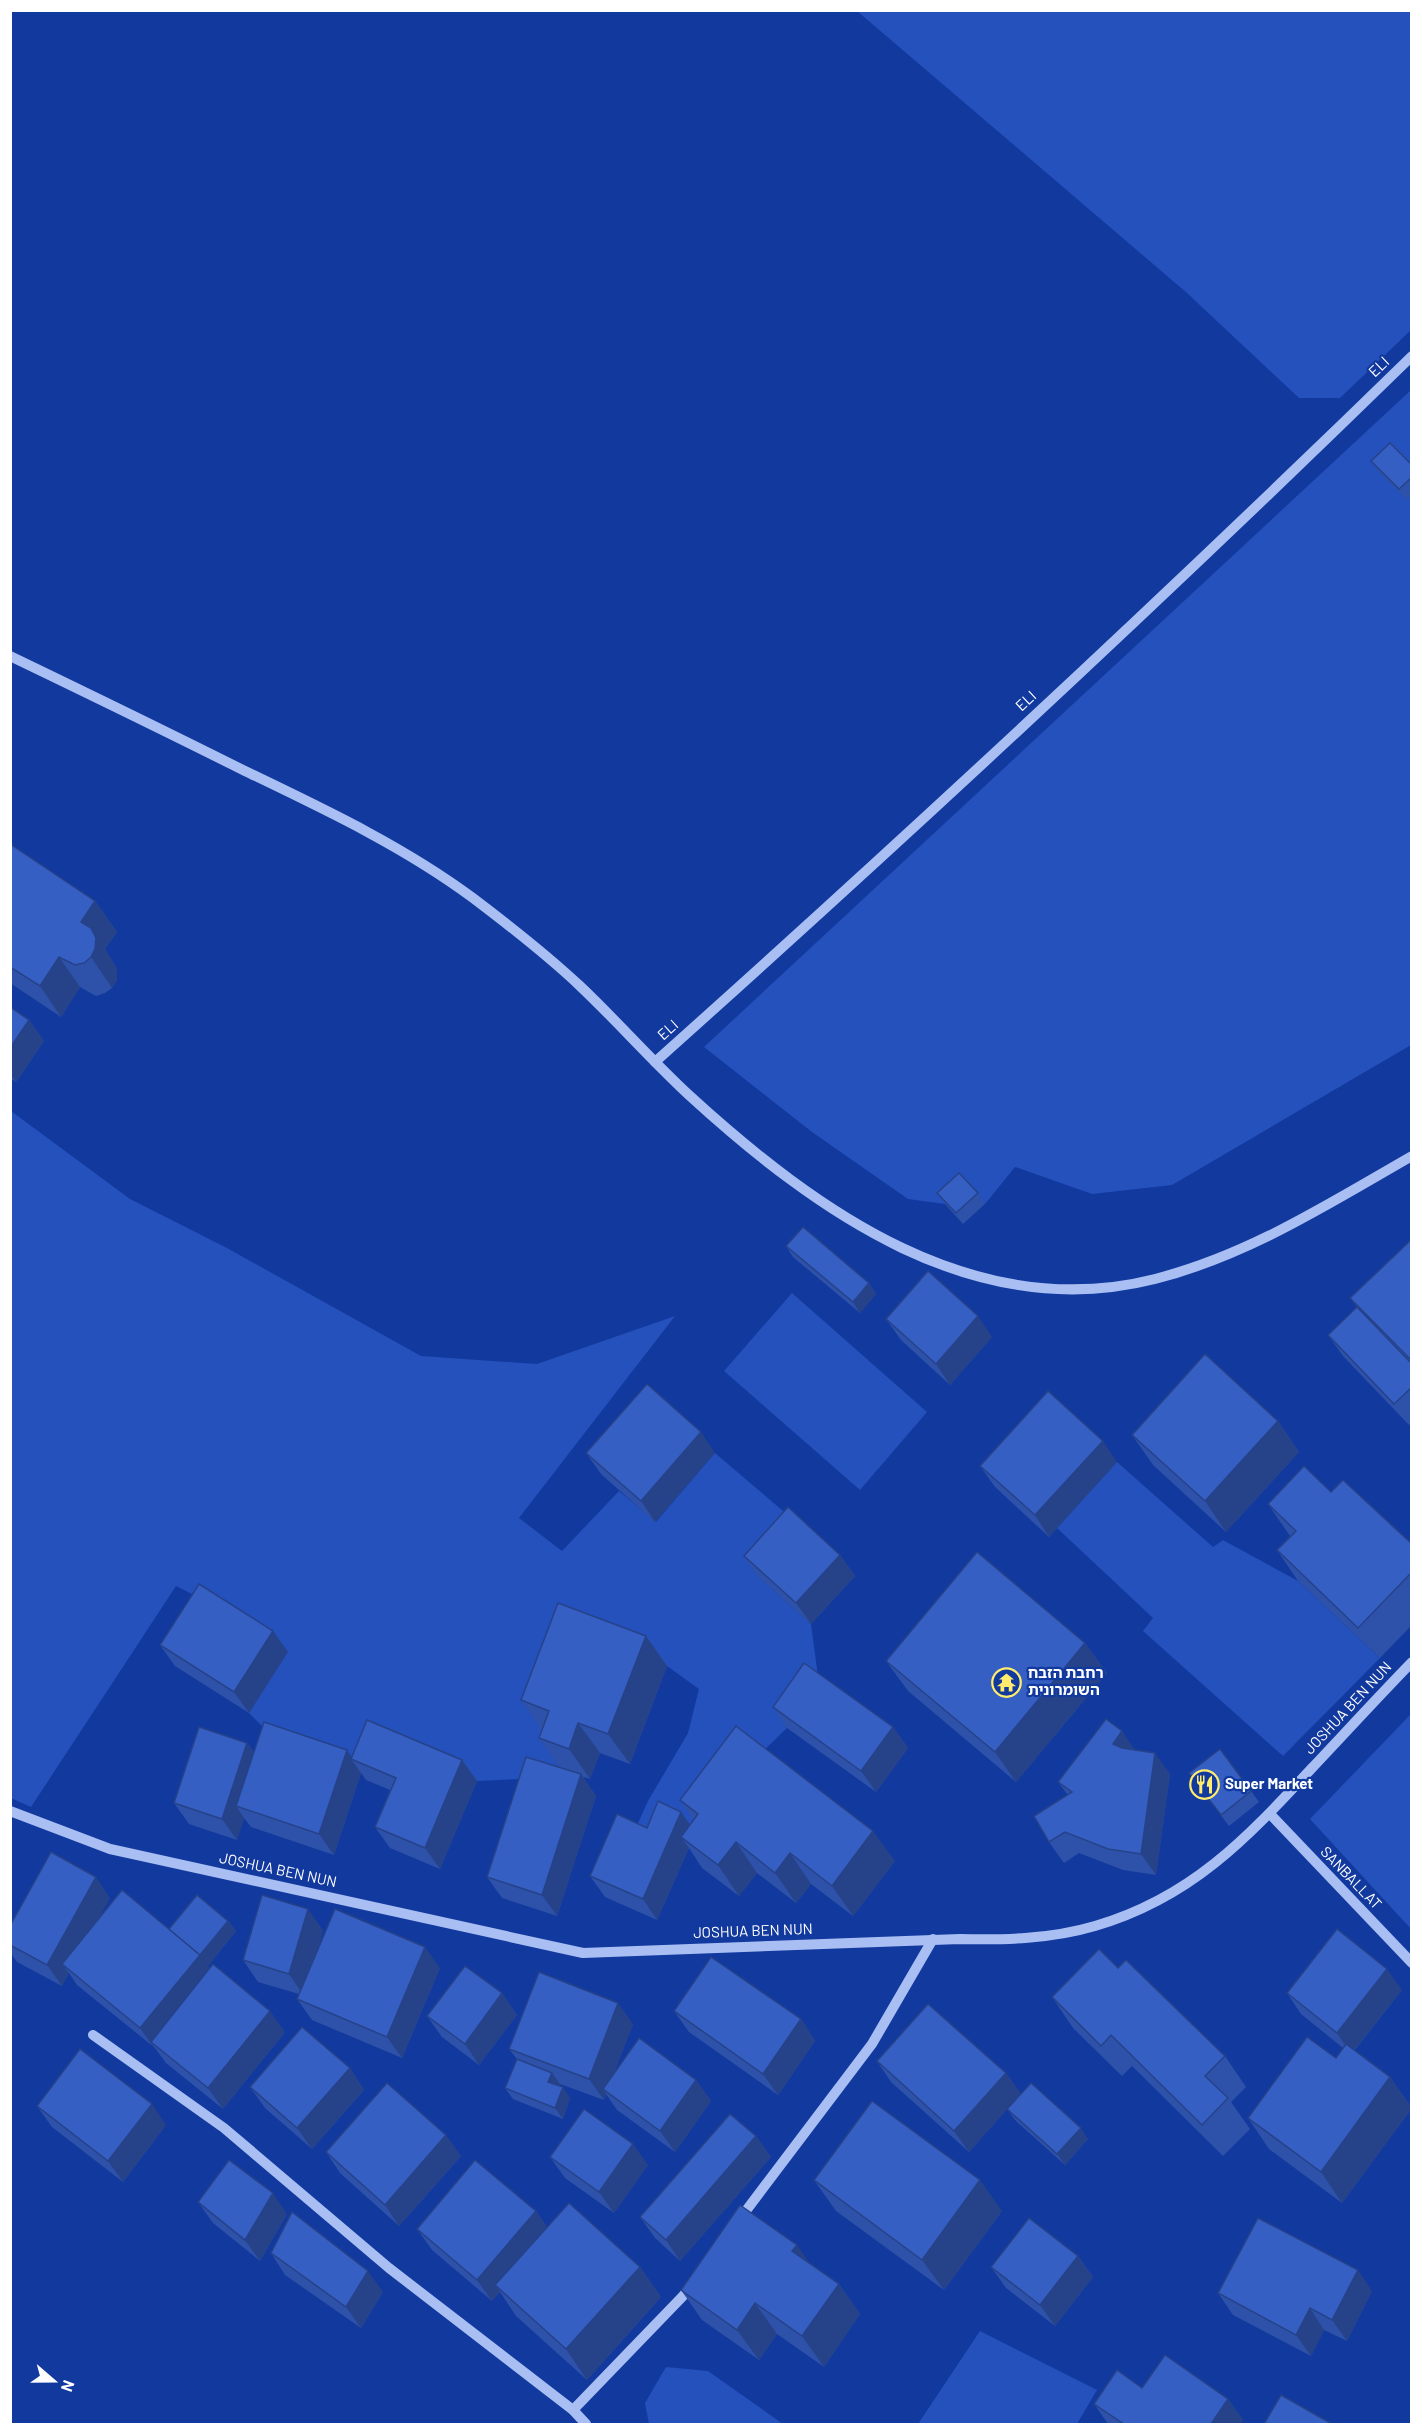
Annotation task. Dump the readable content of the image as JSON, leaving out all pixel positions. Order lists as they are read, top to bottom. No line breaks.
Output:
{"streets":{"street":["ELI","JOSHUA BEN NUN","SANBALLAT"]},"crossings":[["JOSHUA BEN NUN","SANBALLAT"]],"places":{"temple":["רחבת הזבח השומרונית"],"restaurant":["Super Market"]},"north":"right"}
